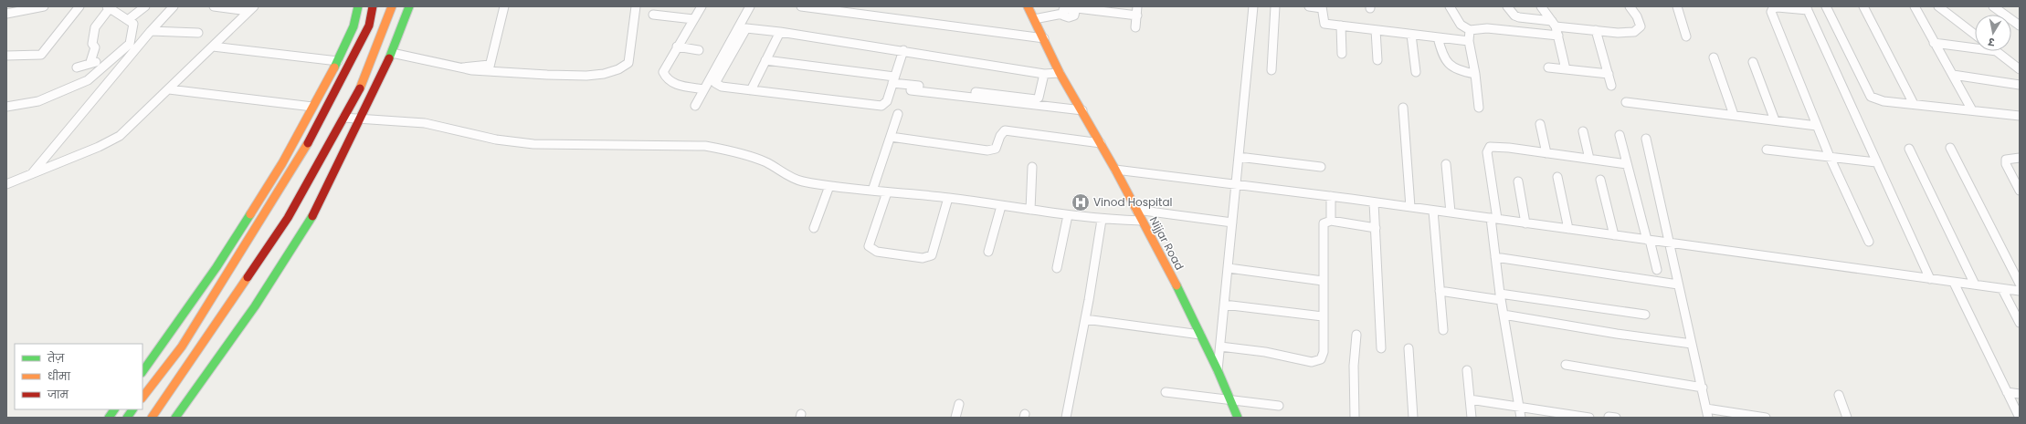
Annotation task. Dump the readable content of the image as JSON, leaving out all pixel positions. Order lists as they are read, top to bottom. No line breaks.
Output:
{"streets":{"street":["Nijjar Road"]},"places":{"hospital":["Vinod Hospital"]},"legend":["तेज़","धीमा","जाम"],"north":"bottom"}
